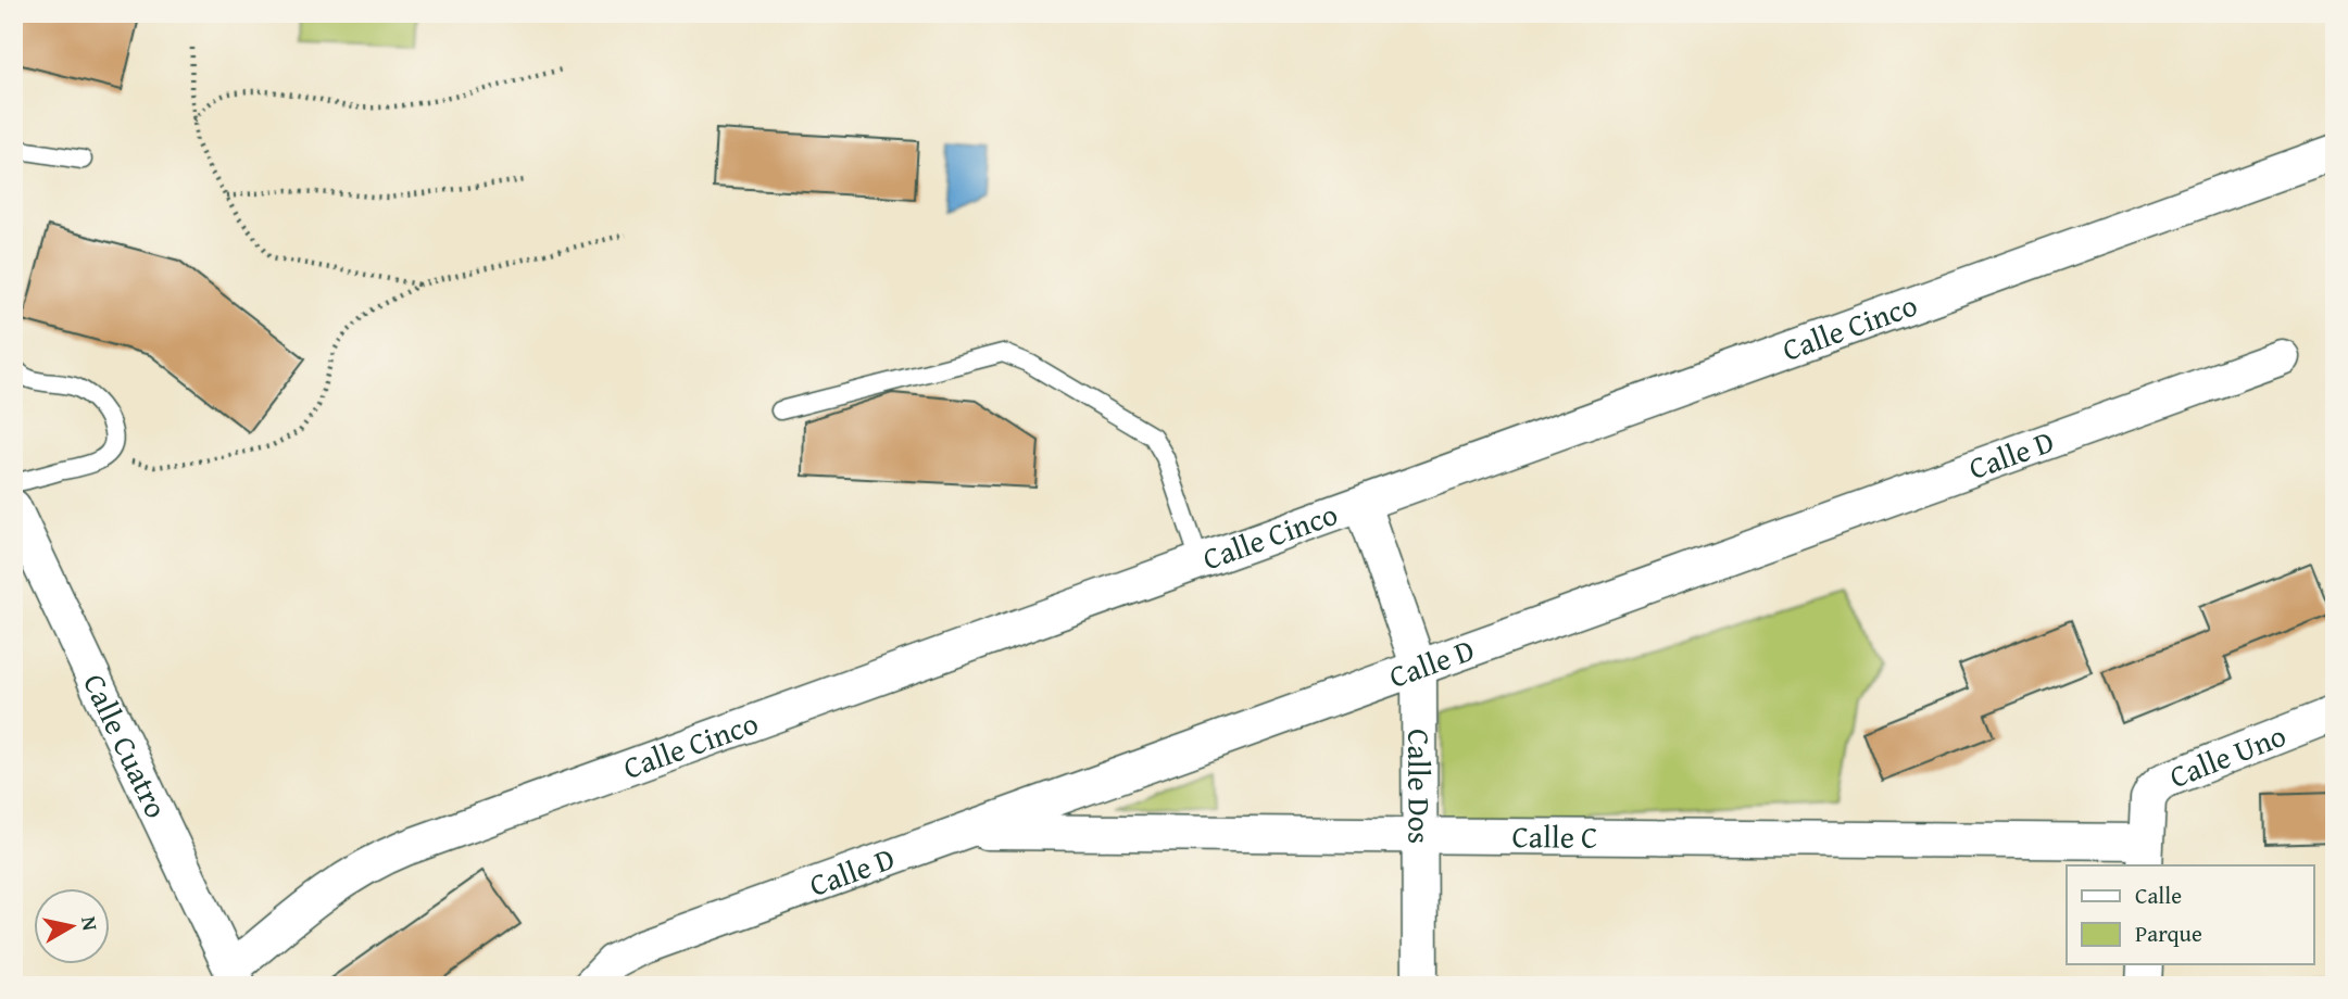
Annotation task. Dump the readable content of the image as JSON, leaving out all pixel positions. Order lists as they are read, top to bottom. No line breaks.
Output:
{"streets":{"street":["Calle Cinco","Calle D","Calle Cuatro","Calle Uno","Calle Dos","Calle C"]},"crossings":[["Calle Cinco","Calle Cuatro"],["Calle Cinco","Calle Dos"],["Calle D","Calle Dos"],["Calle D","Calle C"],["Calle Uno","Calle C"],["Calle Dos","Calle C"]],"legend":["Calle","Parque"],"north":"right"}
